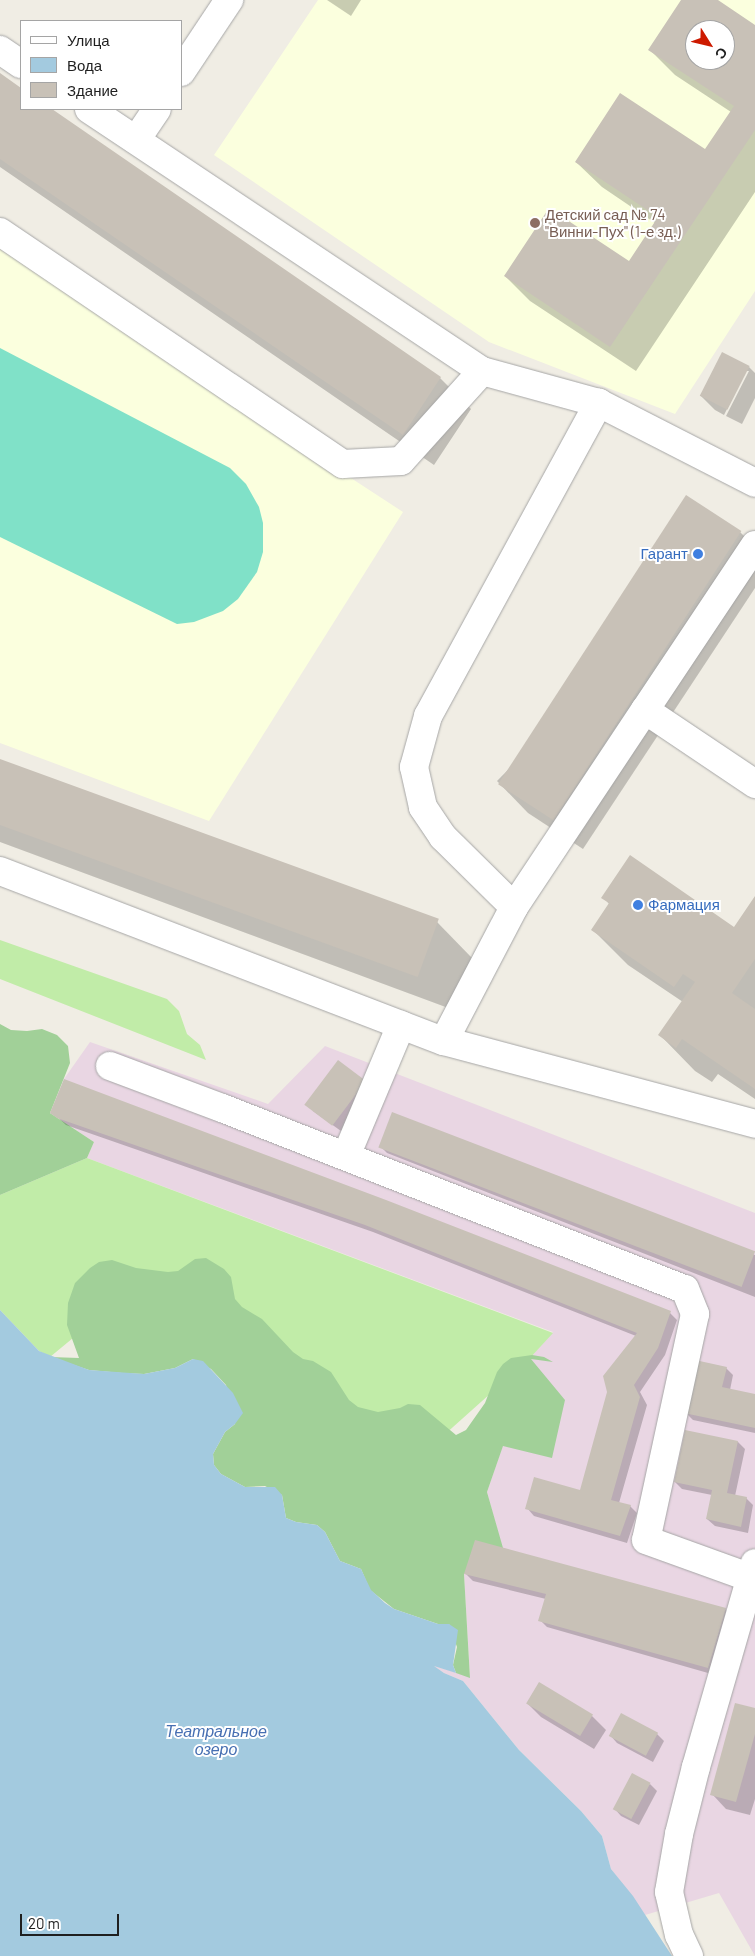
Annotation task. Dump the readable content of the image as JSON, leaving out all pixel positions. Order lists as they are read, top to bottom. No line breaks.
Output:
{"water":["Театральное озеро"],"places":["Детский сад № 74 \"Винни-Пух\" (1-е зд.)","Гарант","Фармация"],"legend":["Улица","Вода","Здание"],"scale_bar":"20 m","north":"bottom right"}
